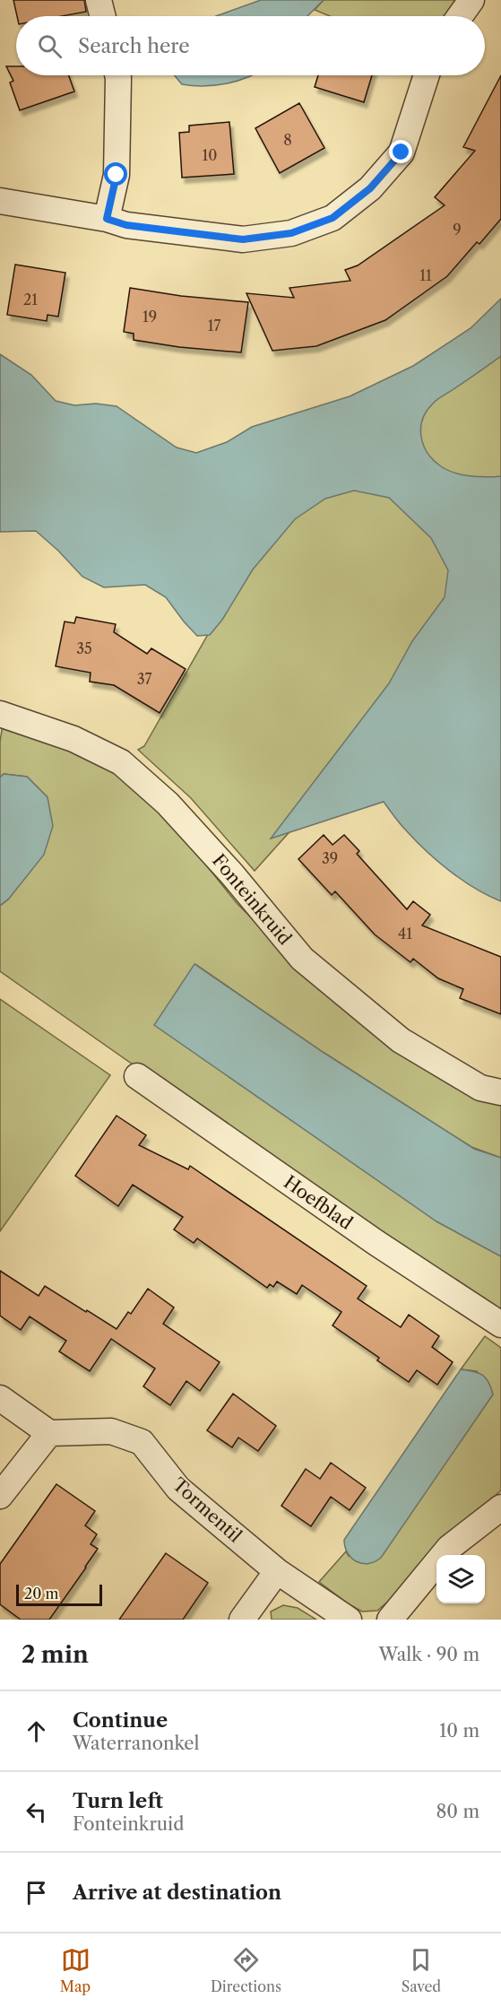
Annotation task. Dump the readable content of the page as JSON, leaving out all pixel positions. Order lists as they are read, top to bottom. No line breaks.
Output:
{"streets":{"street":["Fonteinkruid","Hoefblad","Tormentil"]},"house_numbers":["8","10","9","11","21","19","17","35","37","39","41"],"scale_bar":"20 m","page":{"search":"Search here","scale":"20 m","heading":["2 min","Walk · 90 m"],"list":[["Continue","Waterranonkel","10 m"],["Turn left","Fonteinkruid","80 m"],"Arrive at destination"],"nav":["Map","Directions","Saved"]}}
